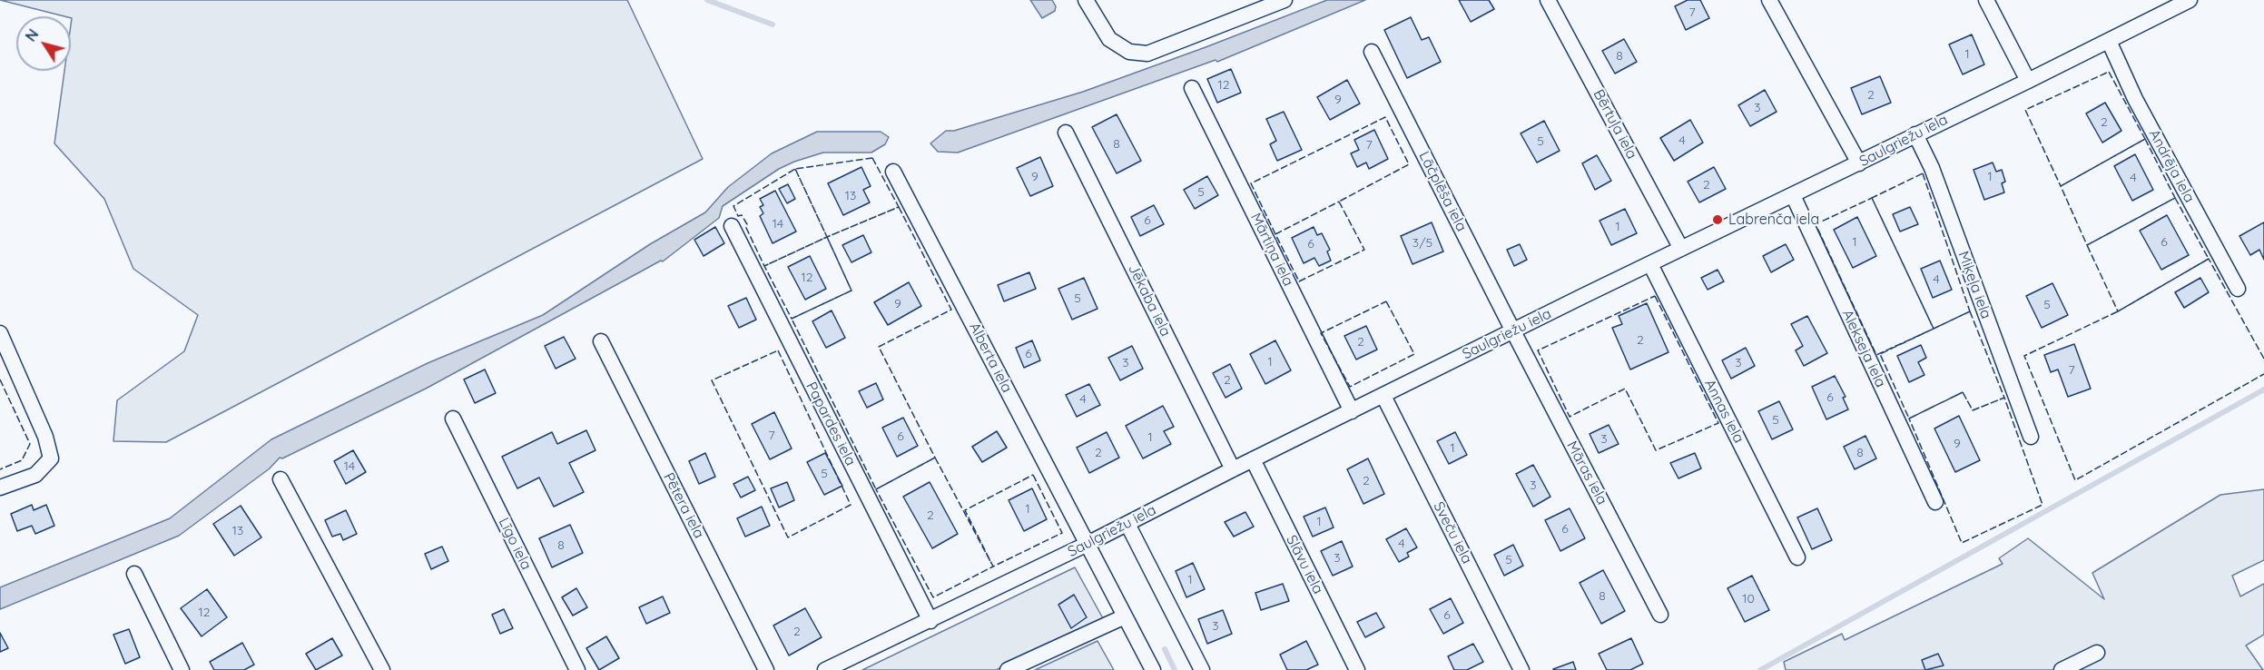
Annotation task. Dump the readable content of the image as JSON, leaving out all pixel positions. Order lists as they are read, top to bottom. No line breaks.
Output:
{"streets":{"street":["Bērtuļa iela","Saulgriežu iela","Andrēja iela","Lāčplēša iela","Mārtiņa iela","Miķeļa iela","Jēkaba iela","Alekseja iela","Alberta iela","Annas iela","Papardes iela","Māras iela","Pētera iela","Sveču iela","Līgo iela","Slāvu iela"]},"crossings":[["Bērtuļa iela","Saulgriežu iela"],["Saulgriežu iela","Andrēja iela"],["Saulgriežu iela","Lāčplēša iela"],["Saulgriežu iela","Mārtiņa iela"],["Saulgriežu iela","Miķeļa iela"],["Saulgriežu iela","Jēkaba iela"],["Saulgriežu iela","Alekseja iela"],["Saulgriežu iela","Alberta iela"],["Saulgriežu iela","Annas iela"],["Saulgriežu iela","Papardes iela"],["Saulgriežu iela","Māras iela"],["Saulgriežu iela","Sveču iela"],["Saulgriežu iela","Slāvu iela"],["Lāčplēša iela","Māras iela"]],"places":["Labrenča iela"],"house_numbers":["7","1","8","12","2","9","3","2","4","5","8","7","9","1","4","2","5","13","6","14","1","1","6","3/5","6","12","4","5","9","5","2","2","6","1","3","3","7","2","6","4","5","7","6","1","3","9","1","2","8","14","5","2","3","1","2","1","6","13","4","8","3","5","1","8","10","12","6","3","2"],"north":"top left"}
